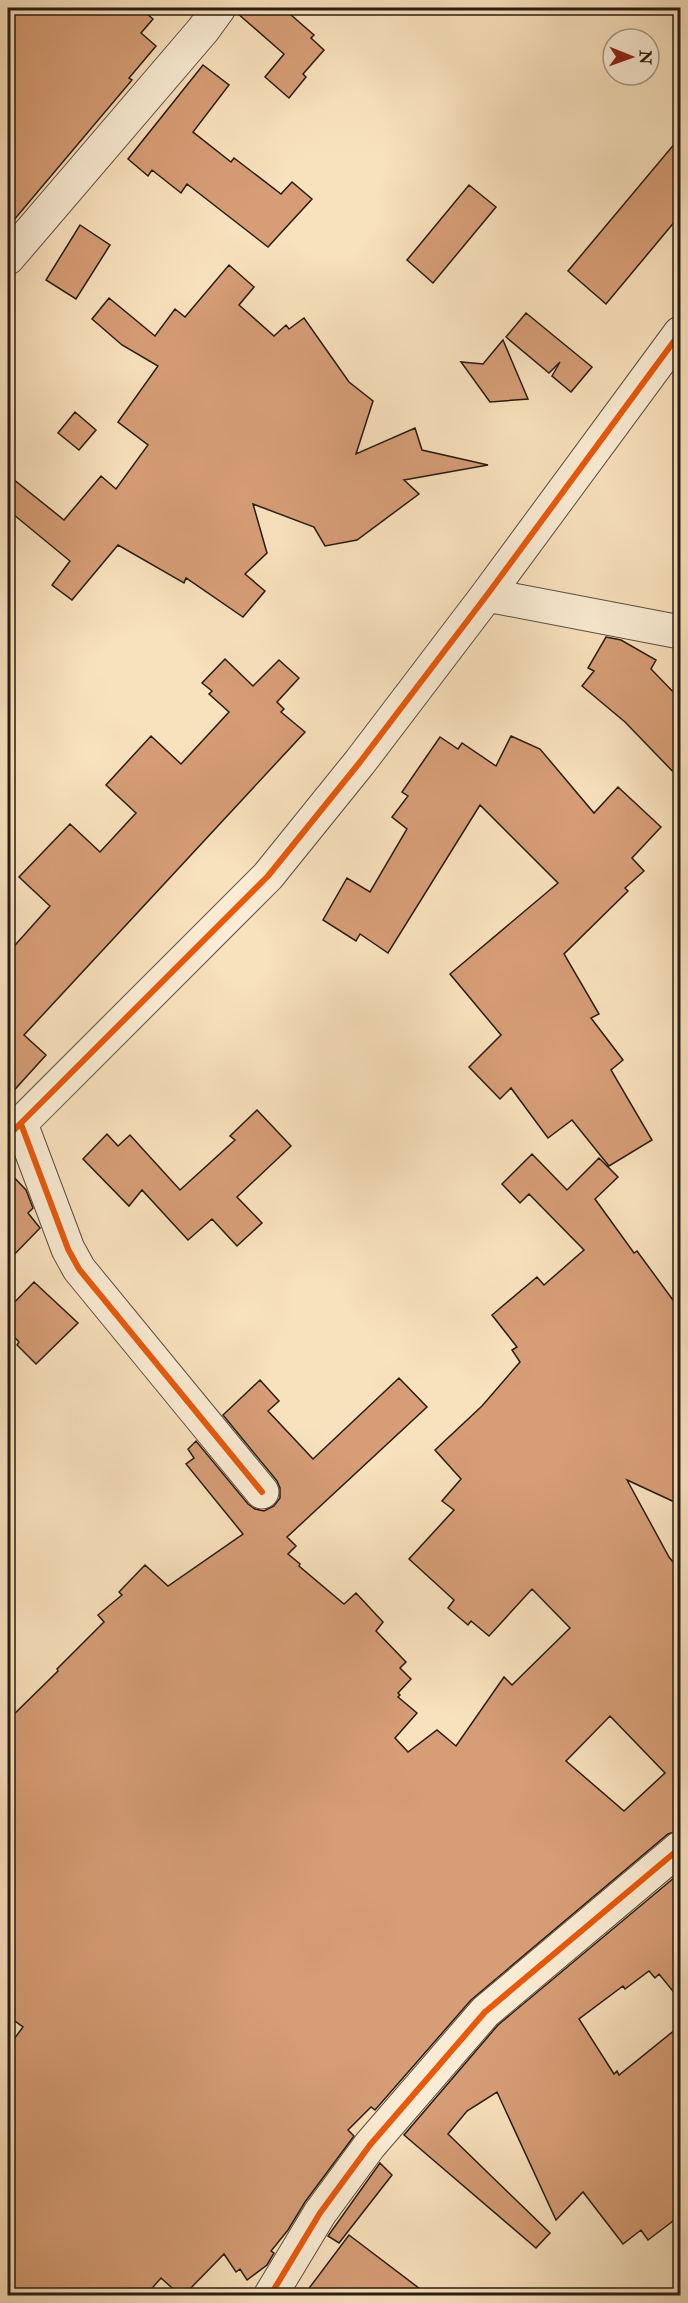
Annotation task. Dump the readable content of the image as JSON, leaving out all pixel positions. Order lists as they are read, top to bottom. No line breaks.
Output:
{"north":"right"}
